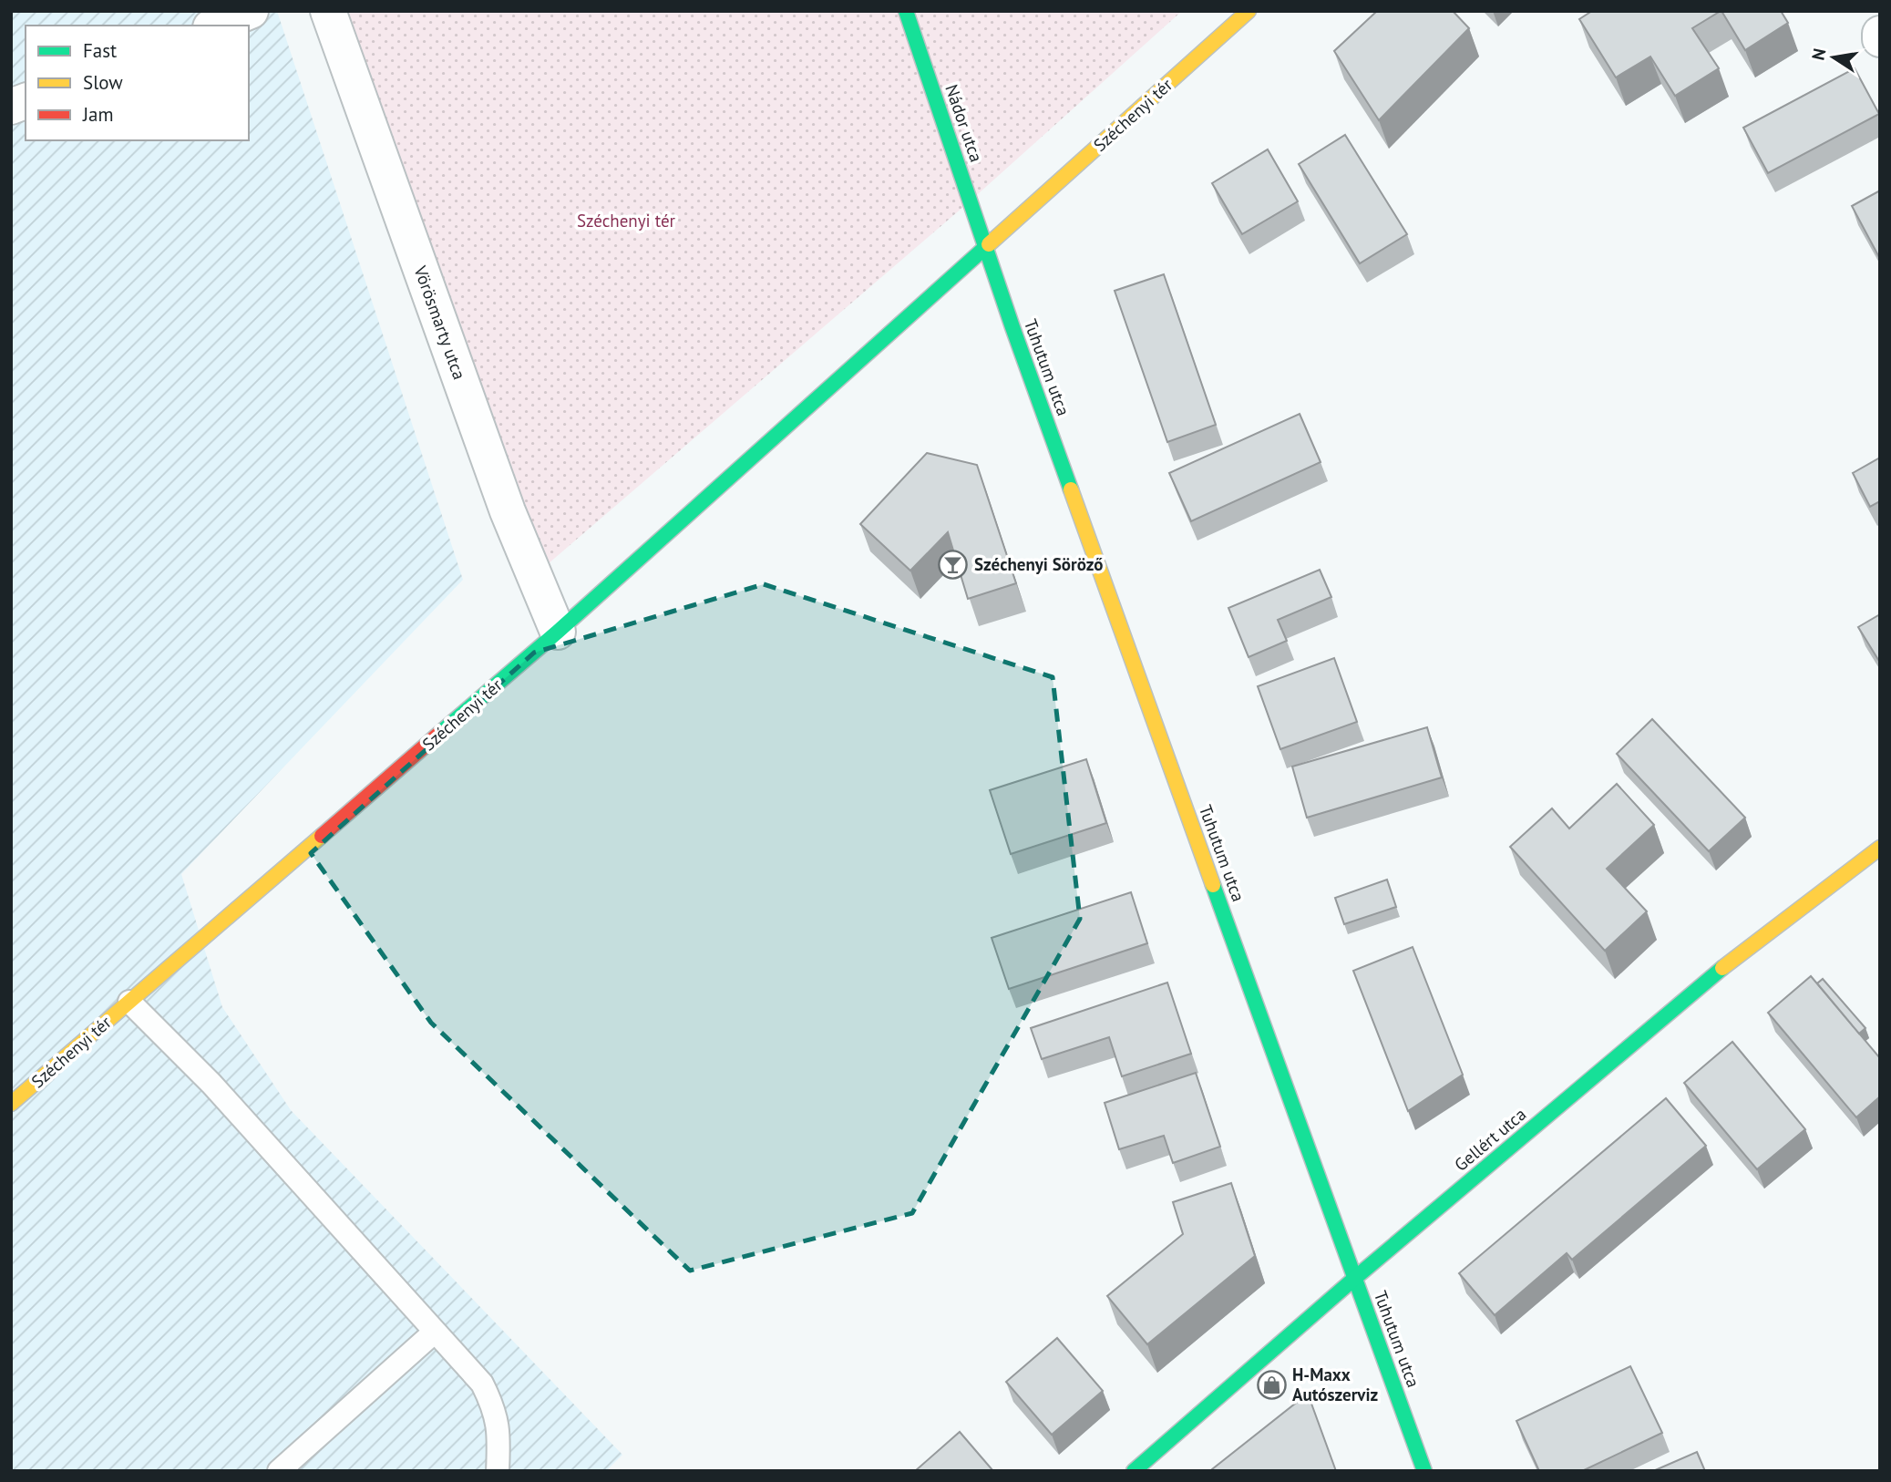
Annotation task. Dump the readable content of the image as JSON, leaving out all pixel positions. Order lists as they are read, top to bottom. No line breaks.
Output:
{"streets":{"street":["Széchenyi tér","Nádor utca","Vörösmarty utca","Tuhutum utca","Gellért utca"]},"crossings":[["Széchenyi tér","Nádor utca"],["Széchenyi tér","Vörösmarty utca"],["Széchenyi tér","Tuhutum utca"],["Nádor utca","Tuhutum utca"],["Tuhutum utca","Gellért utca"]],"parks":["Széchenyi tér"],"places":{"bar":["Széchenyi Söröző"],"shop":["H-Maxx Autószerviz"]},"legend":["Fast","Slow","Jam"],"north":"left"}
